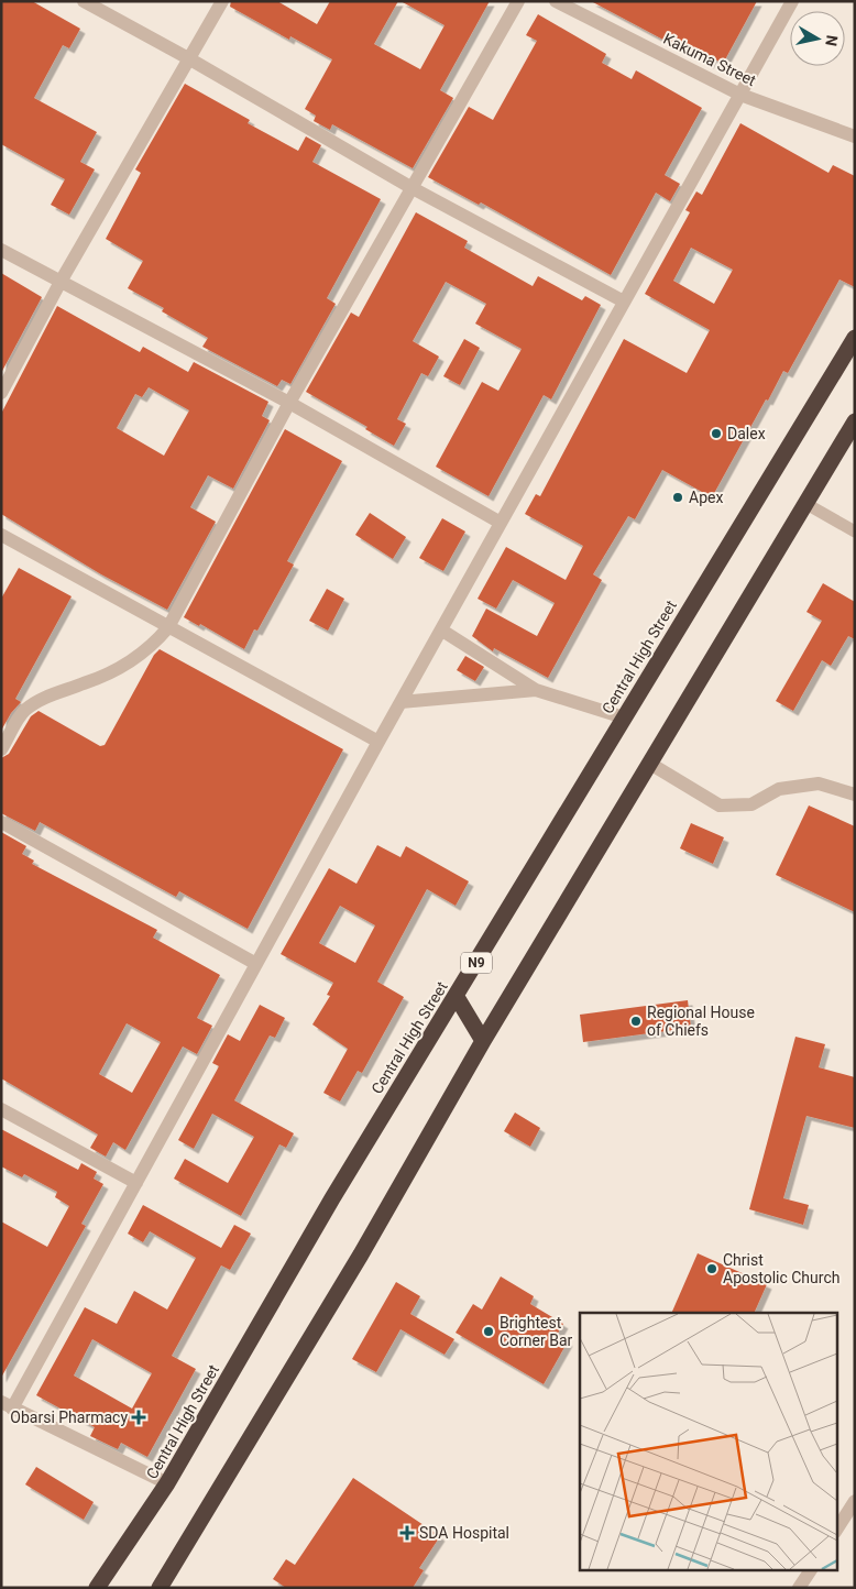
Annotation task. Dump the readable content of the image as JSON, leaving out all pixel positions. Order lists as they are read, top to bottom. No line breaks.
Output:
{"streets":{"highway":["Central High Street","N9"],"street":["Kakuma Street"]},"places":{"other":["Dalex","Apex","Regional House of Chiefs","Christ Apostolic Church","Brightest Corner Bar"],"health":["Obarsi Pharmacy","SDA Hospital"]},"north":"right"}
